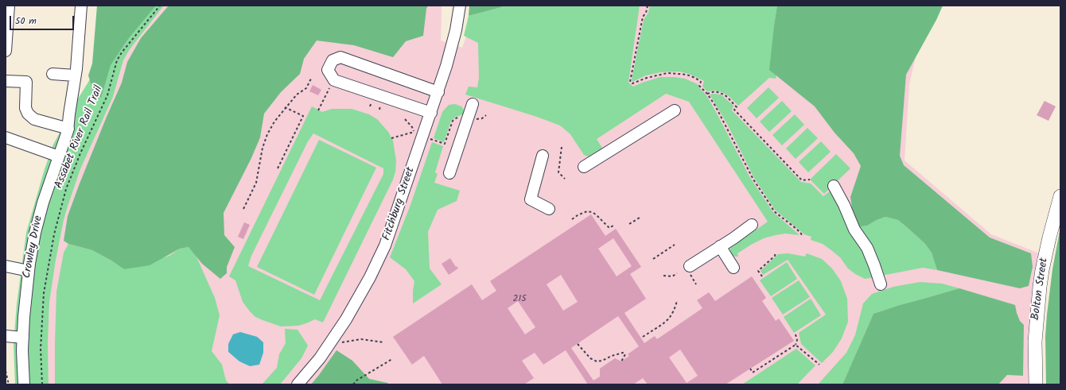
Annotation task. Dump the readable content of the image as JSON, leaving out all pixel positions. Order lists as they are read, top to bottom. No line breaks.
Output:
{"streets":{"main road":["Bolton Street"],"street":["Fitchburg Street","Crowley Drive"],"path":["Assabet River Rail Trail"]},"house_numbers":["215"],"scale_bar":"50 m"}
